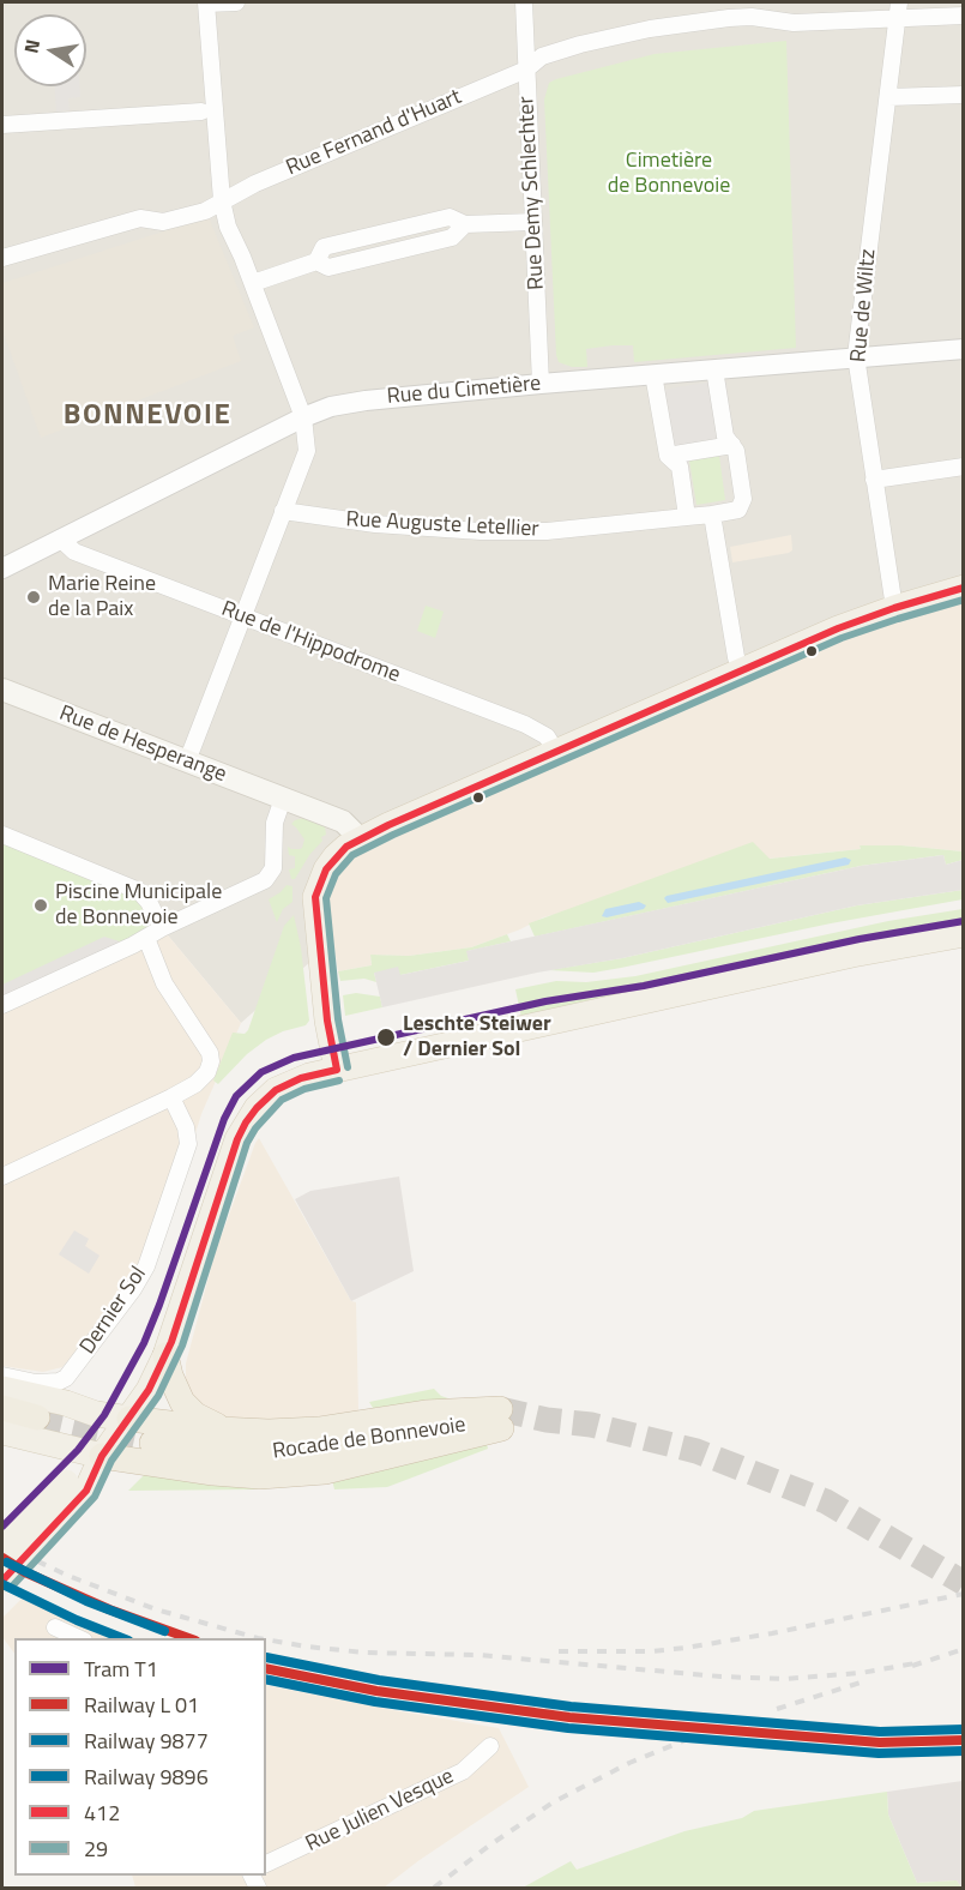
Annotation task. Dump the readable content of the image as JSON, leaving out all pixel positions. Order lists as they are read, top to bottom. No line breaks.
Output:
{"streets":{"highway":["Rocade de Bonnevoie"],"main road":["Rue de Hesperange"],"street":["Rue Fernand d'Huart","Rue Demy Schlechter","Rue de Wiltz","Rue du Cimetière","Rue Auguste Letellier","Rue de l'Hippodrome","Dernier Sol","Rue Julien Vesque"]},"crossings":[["Rue Fernand d'Huart","Rue Demy Schlechter"],["Rue Fernand d'Huart","Rue de Wiltz"],["Rue Demy Schlechter","Rue du Cimetière"],["Rue de Wiltz","Rue du Cimetière"],["Rue du Cimetière","Rue de l'Hippodrome"]],"districts":["BONNEVOIE"],"parks":["Cimetière de Bonnevoie"],"places":["Marie Reine de la Paix","Piscine Municipale de Bonnevoie","Leschte Steiwer / Dernier Sol"],"lines":["transit line 412","transit line 29","tram line T1","rail line 9896","rail line 9877"],"legend":["Tram T1","Railway L 01","Railway 9877","Railway 9896","412","29"],"north":"left"}
